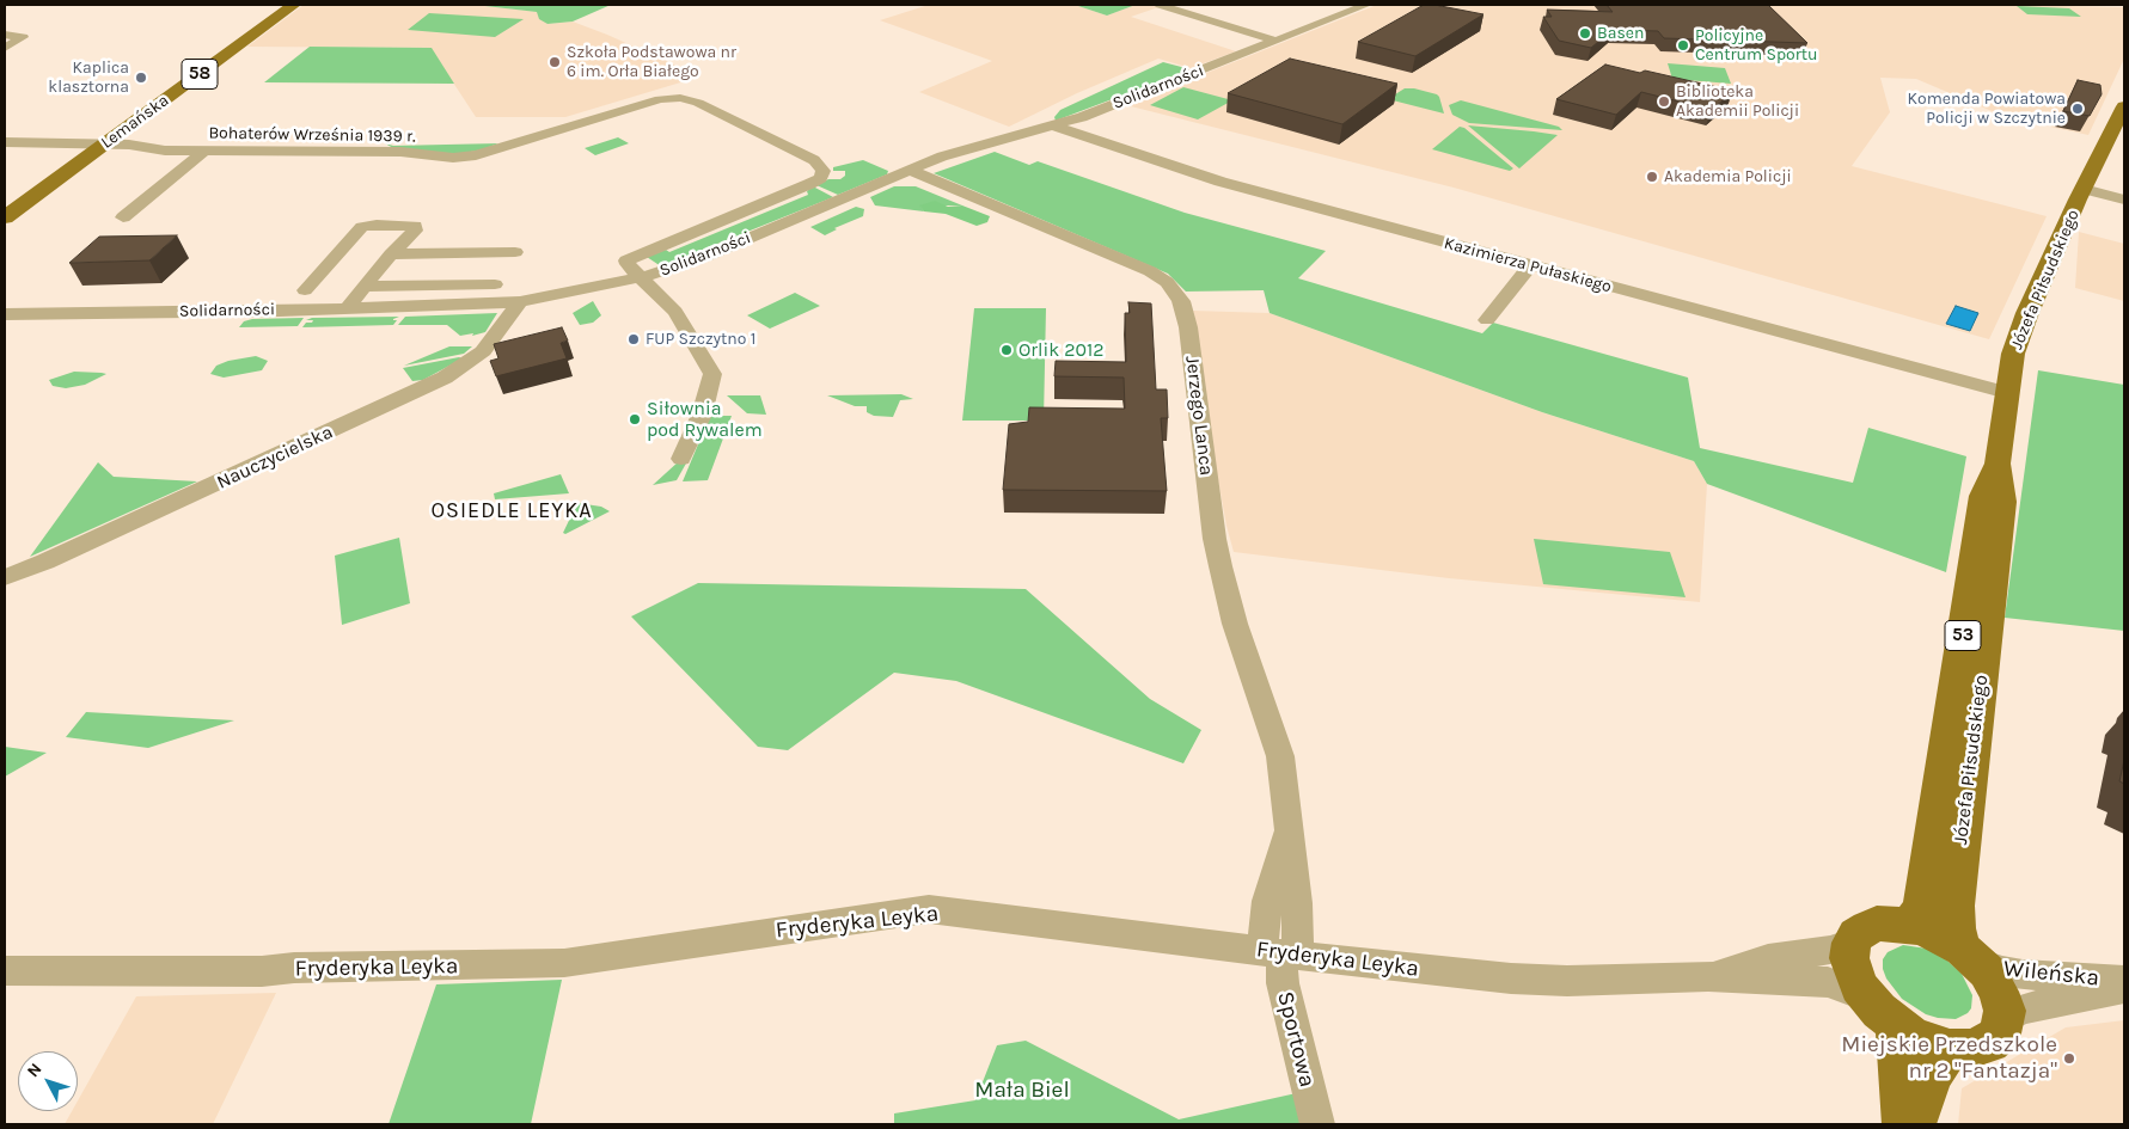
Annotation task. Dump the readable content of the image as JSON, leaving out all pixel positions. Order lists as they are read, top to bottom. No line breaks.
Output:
{"streets":{"main road":["58","Lemańska","Józefa Piłsudskiego","53"],"street":["Solidarności","Bohaterów Września 1939 r.","Kazimierza Pułaskiego","Jerzego Lanca","Nauczycielska","Fryderyka Leyka","Wileńska","Sportowa"]},"crossings":[["Solidarności","Bohaterów Września 1939 r."],["Solidarności","Kazimierza Pułaskiego"],["Solidarności","Jerzego Lanca"],["Solidarności","Nauczycielska"],["Lemańska","Bohaterów Września 1939 r."],["Kazimierza Pułaskiego","Józefa Piłsudskiego"],["Józefa Piłsudskiego","53"],["Józefa Piłsudskiego","Fryderyka Leyka"],["Józefa Piłsudskiego","Wileńska"],["Jerzego Lanca","Fryderyka Leyka"],["Jerzego Lanca","Sportowa"],["53","Fryderyka Leyka"],["53","Wileńska"],["Fryderyka Leyka","Wileńska"],["Fryderyka Leyka","Sportowa"]],"districts":["OSIEDLE LEYKA"],"parks":["Mała Biel"],"places":["Basen","Policyjne Centrum Sportu","Szkoła Podstawowa nr 6 im. Orła Białego","Kaplica klasztorna","Biblioteka Akademii Policji","Komenda Powiatowa Policji w Szczytnie","Akademia Policji","FUP Szczytno 1","Orlik 2012","Siłownia pod Rywalem","Miejskie Przedszkole nr 2 \"Fantazja\""],"north":"top left"}
